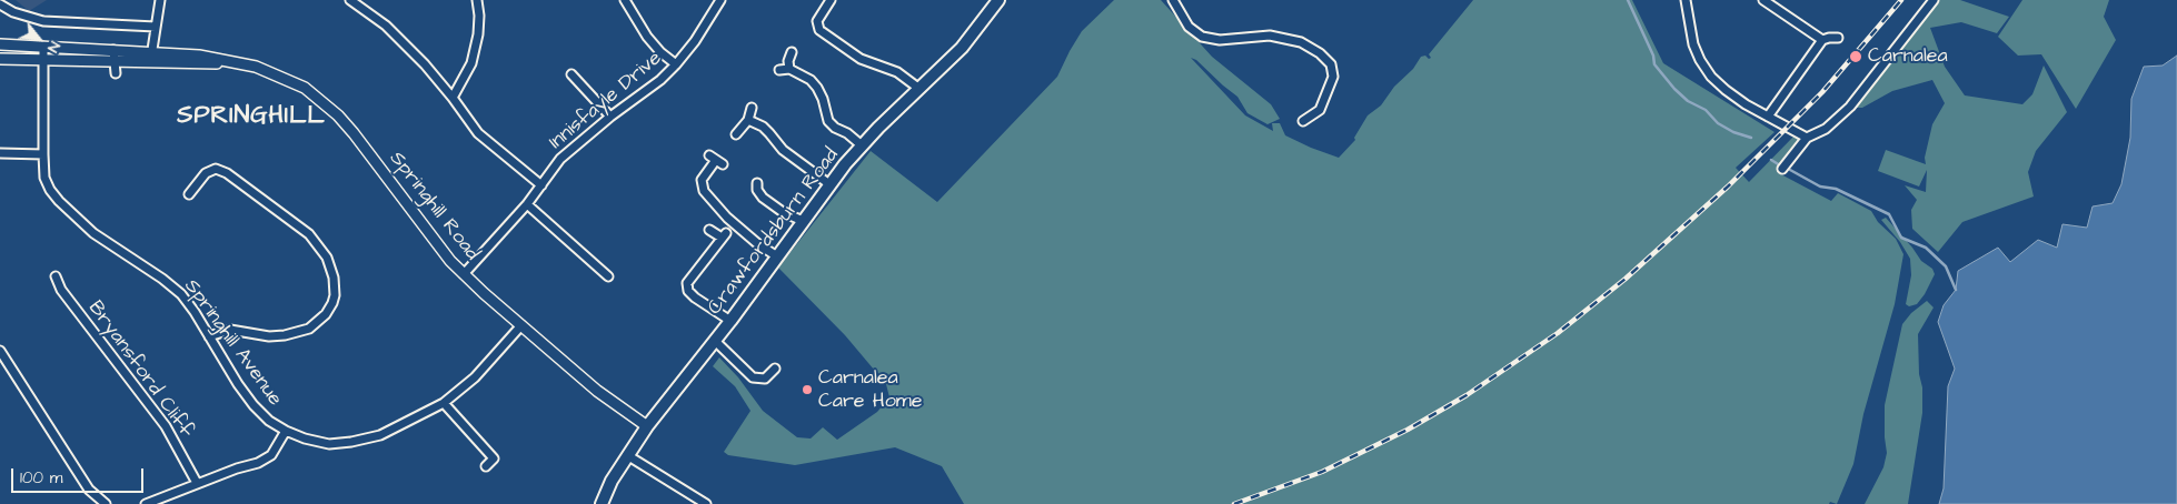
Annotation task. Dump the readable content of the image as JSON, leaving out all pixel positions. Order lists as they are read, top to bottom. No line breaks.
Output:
{"streets":{"main road":["Crawfordsburn Road"],"street":["Innisfayle Drive","Springhill Road","Springhill Avenue","Bryansford Cliff"]},"crossings":[["Innisfayle Drive","Springhill Road"],["Springhill Road","Crawfordsburn Road"],["Springhill Road","Springhill Avenue"]],"districts":["SPRINGHILL"],"places":["Carnalea","Carnalea Care Home"],"scale_bar":"100 m","north":"bottom right"}
